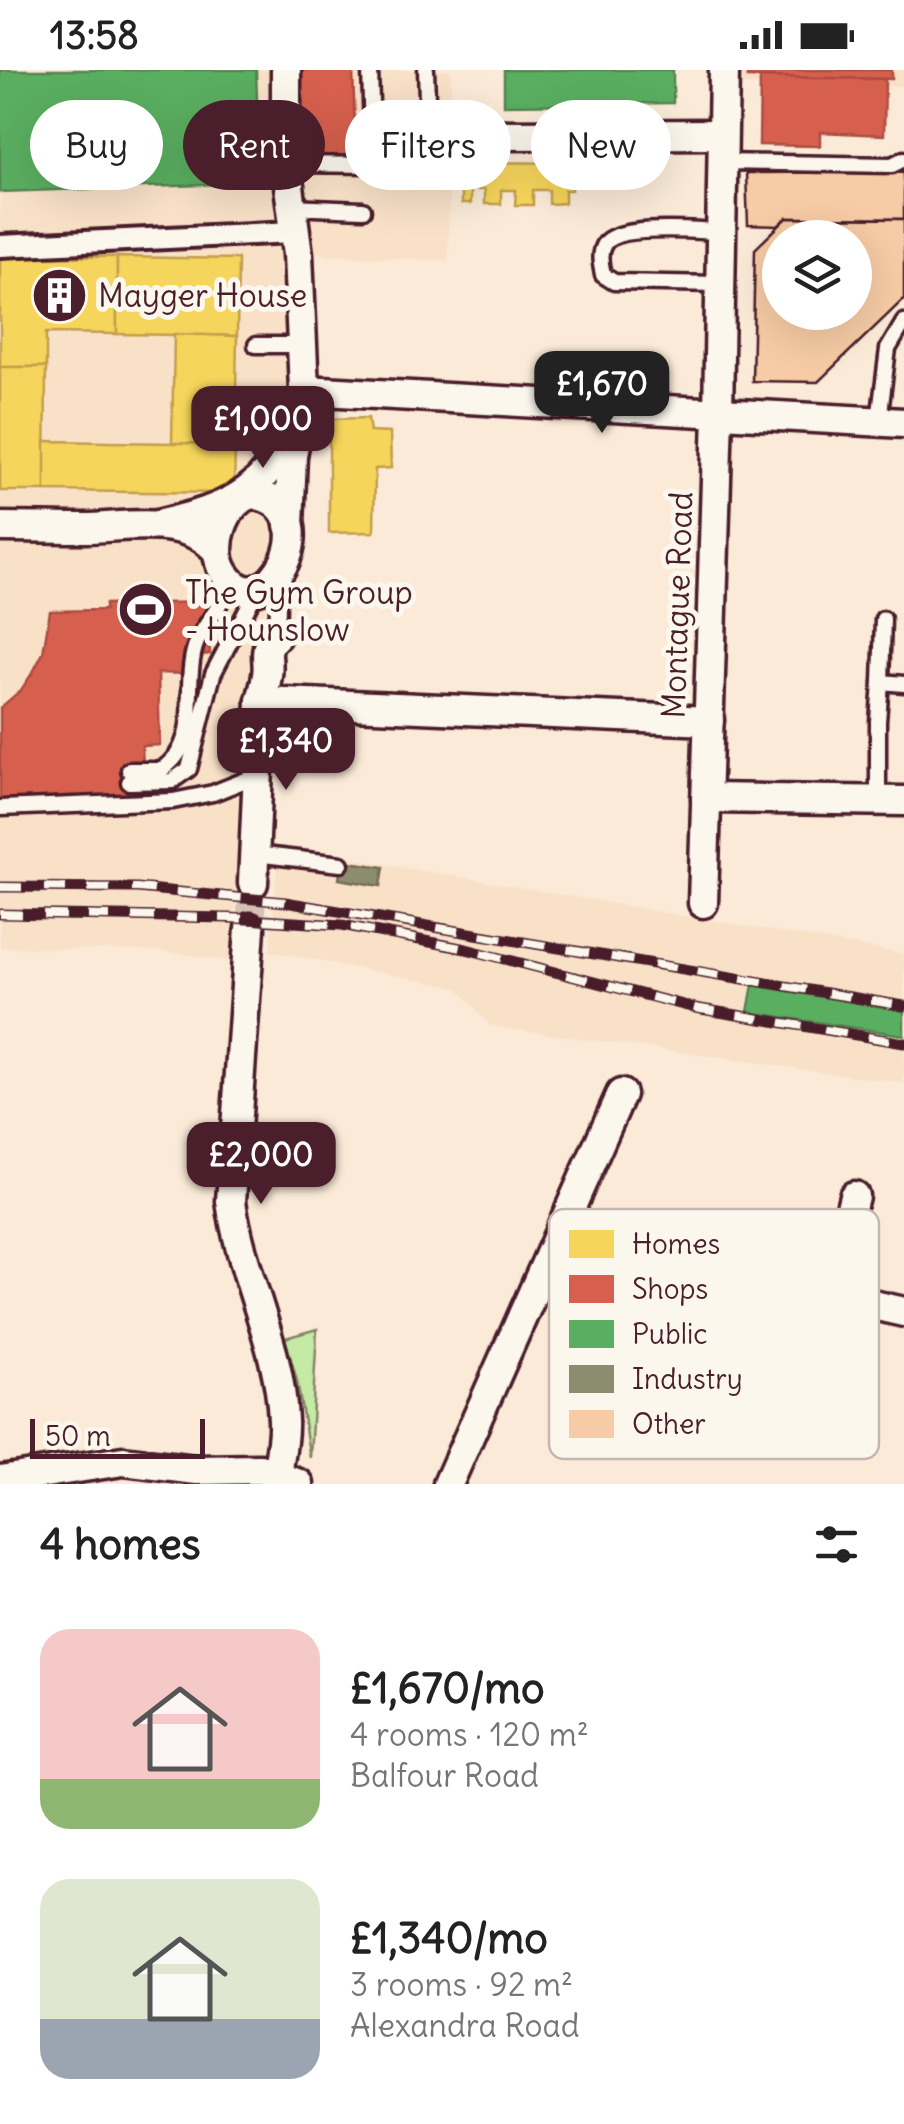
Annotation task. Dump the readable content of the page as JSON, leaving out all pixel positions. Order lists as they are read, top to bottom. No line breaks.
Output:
{"streets":{"street":["Montague Road"]},"places":{"building":["Mayger House"],"sports":["The Gym Group - Hounslow"]},"legend":["Homes","Shops","Public","Industry","Other"],"scale_bar":"50 m","page":{"status":"13:58","chip":["Buy","Rent","Filters","New"],"price":["£1,670","£1,000","£1,340","£2,000"],"scale":"50 m","heading":"4 homes","list":[{"name":"£1,670/mo","note":"4 rooms · 120 m² · Balfour Road"},{"name":"£1,340/mo","note":"3 rooms · 92 m² · Alexandra Road"}]}}
